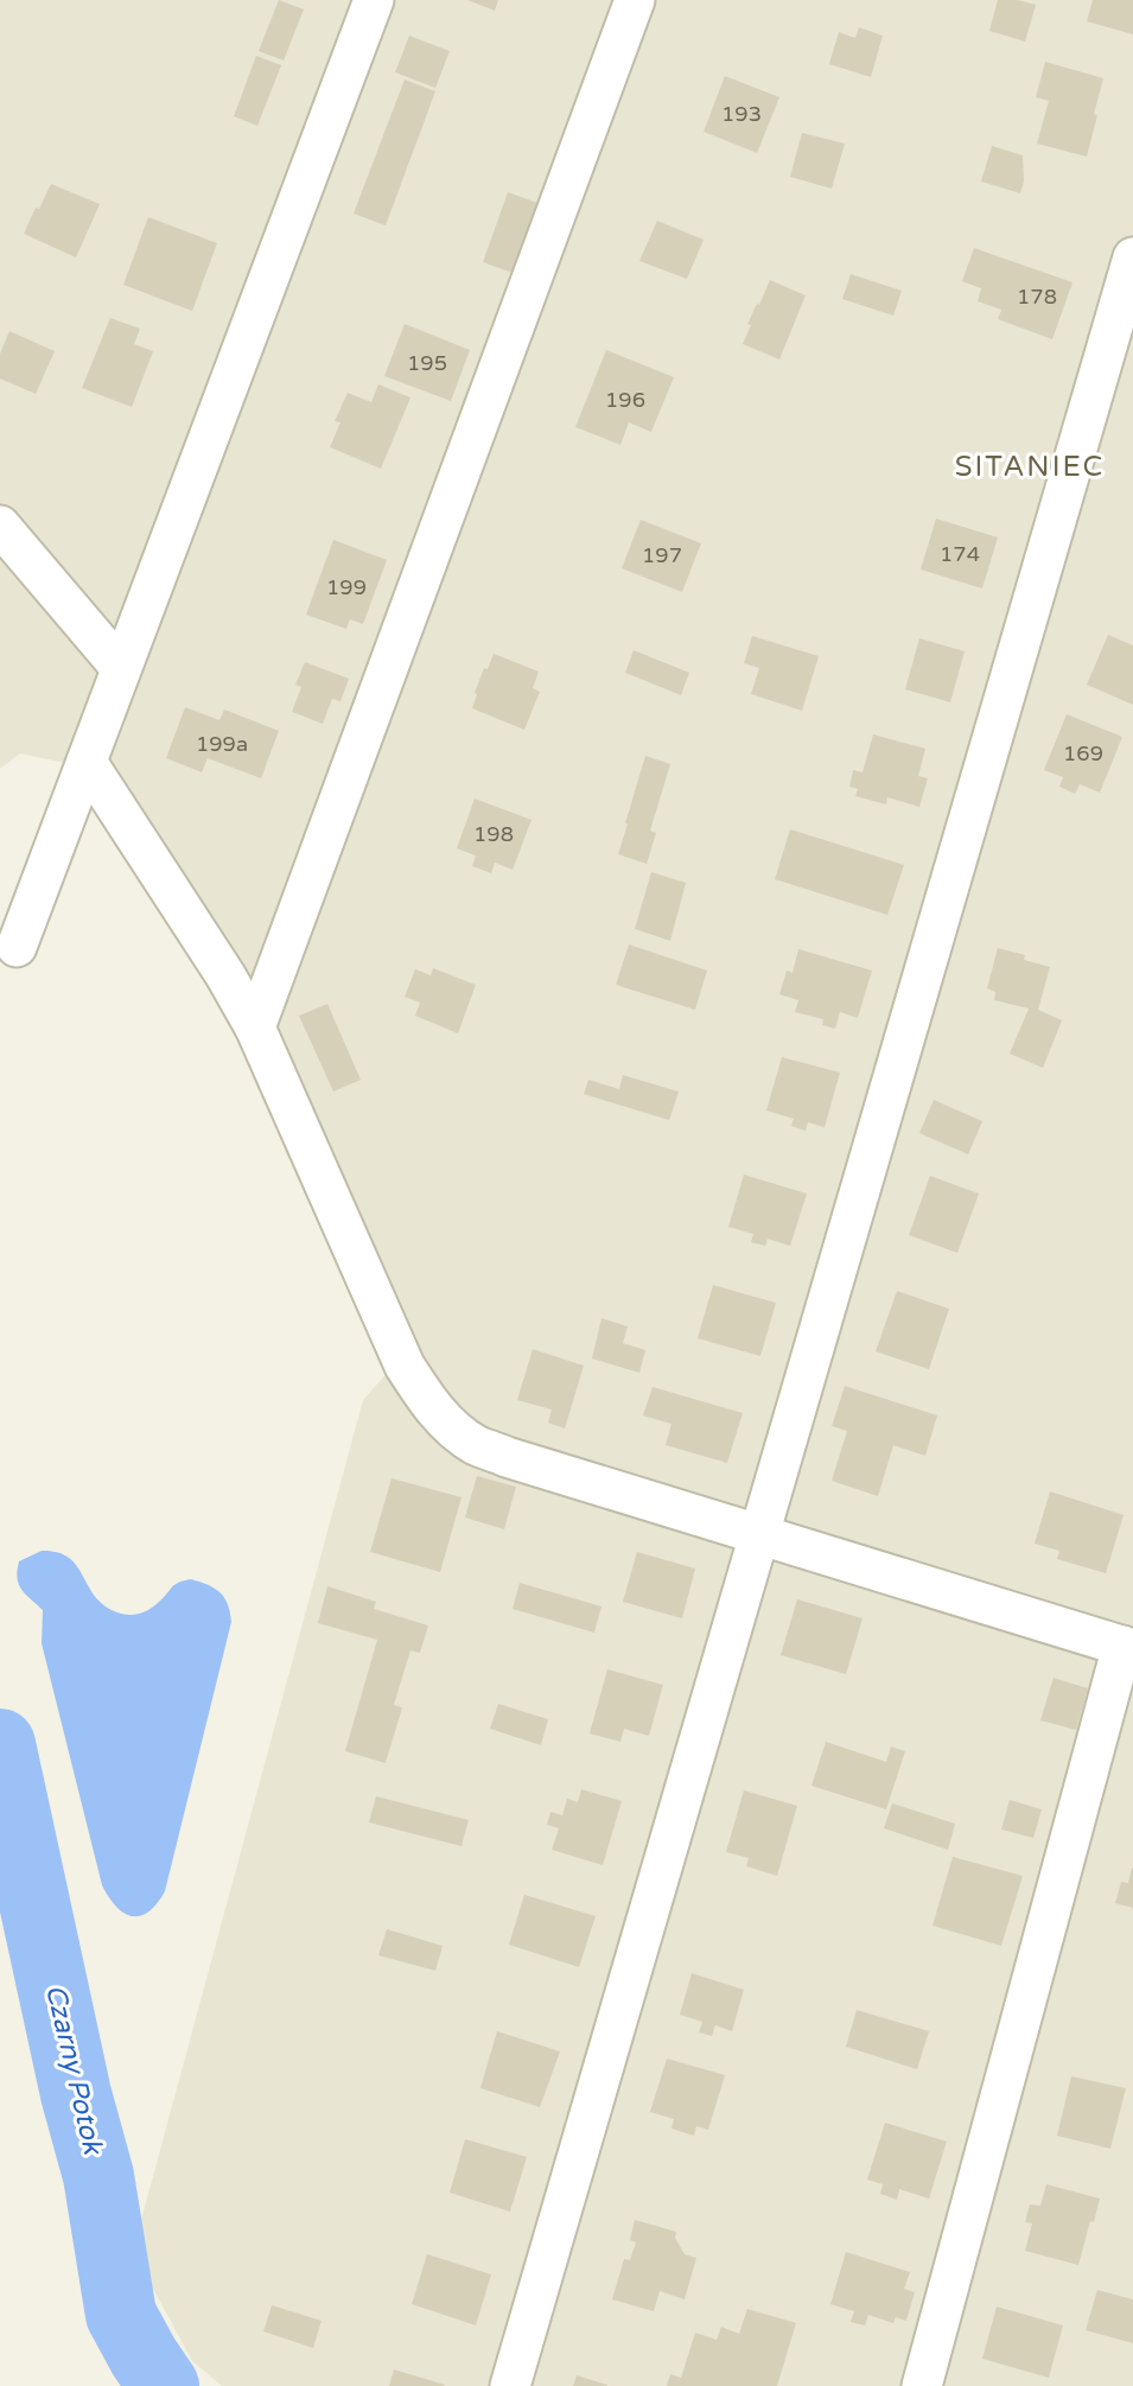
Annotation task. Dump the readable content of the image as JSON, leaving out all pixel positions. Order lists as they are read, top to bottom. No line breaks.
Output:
{"districts":["SITANIEC"],"water":["Czarny Potok"],"house_numbers":["193","178","195","196","174","197","199","199a","169","198"]}
